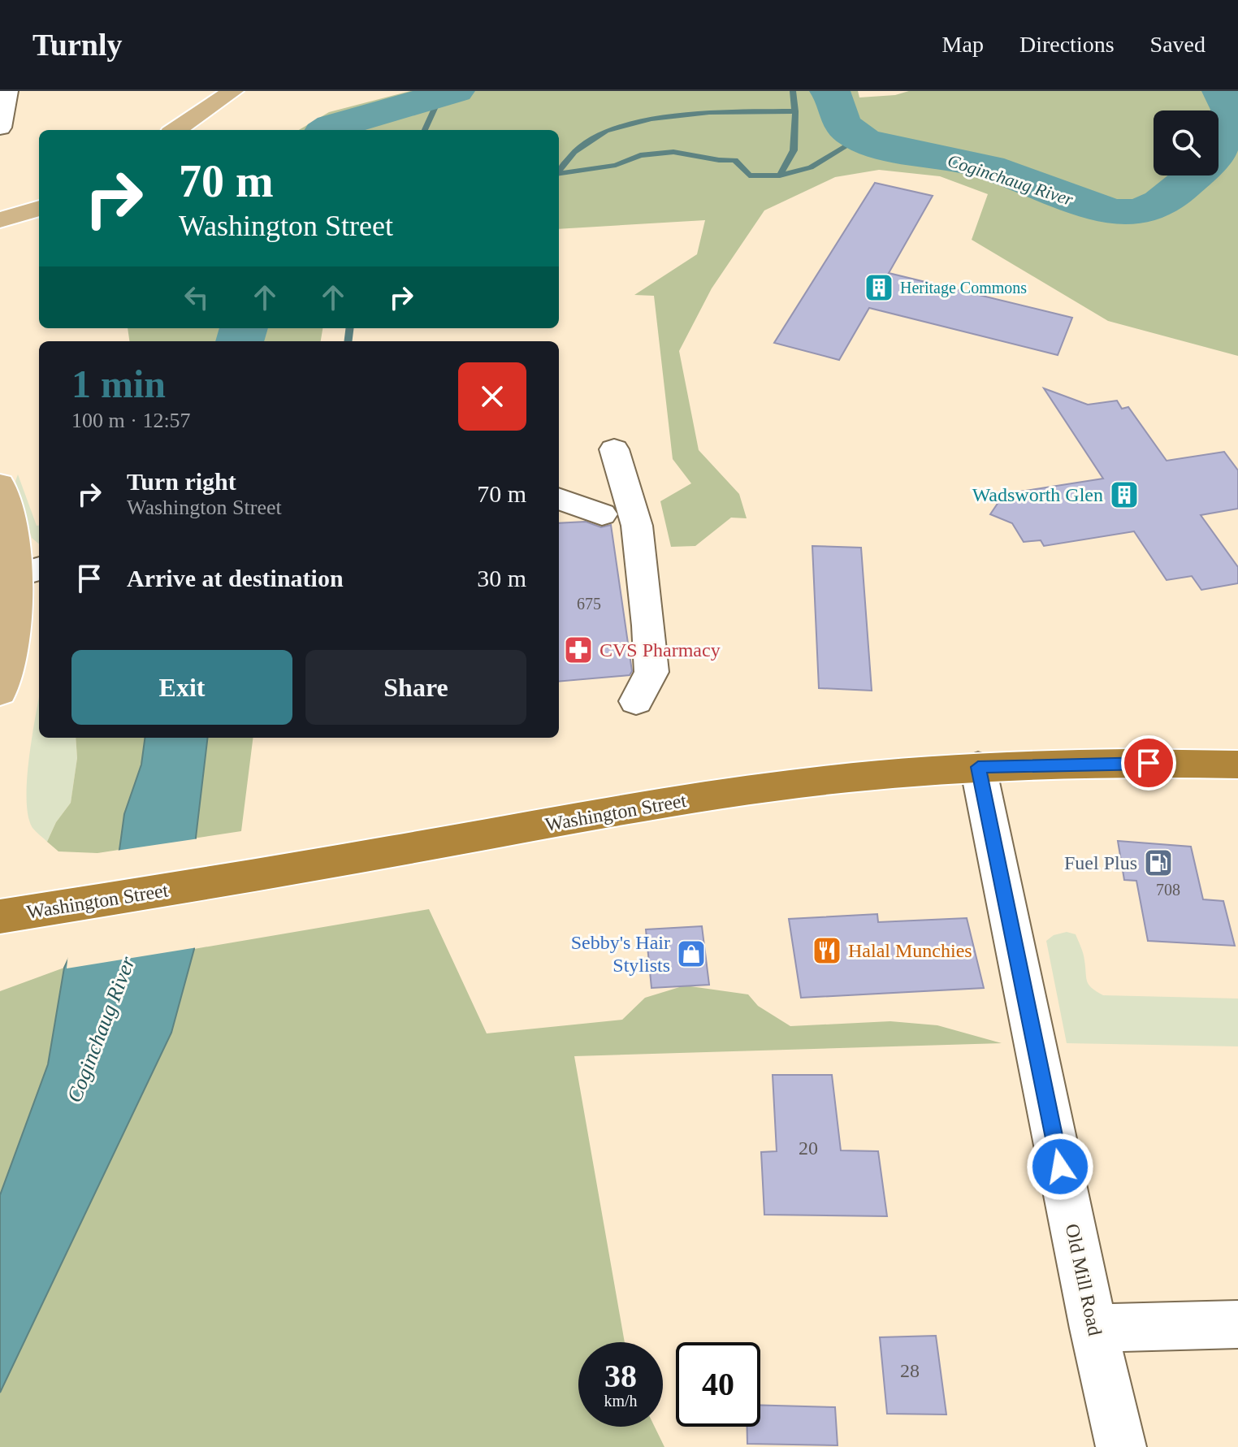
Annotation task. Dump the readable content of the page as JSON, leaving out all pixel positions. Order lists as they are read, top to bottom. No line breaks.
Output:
{"streets":{"highway":["Washington Street"],"street":["Old Mill Road"]},"crossings":[["Washington Street","Old Mill Road"]],"water":["Coginchaug River"],"places":{"building":["Heritage Commons","Wadsworth Glen"],"pharmacy":["CVS Pharmacy"],"fuel station":["Fuel Plus"],"restaurant":["Halal Munchies"],"shop":["Sebby's Hair Stylists"]},"house_numbers":["675","708","20","28"],"page":{"header":"Turnly","nav":["Map","Directions","Saved"],"turn":["70 m","Washington Street"],"heading":["1 min","100 m · 12:57"],"list":[{"name":"Turn right","note":"Washington Street","value":"70 m"},{"name":"Arrive at destination","value":"30 m"}],"buttons":["Exit","Share"],"speed":"38 km/h","limit":"40"}}
